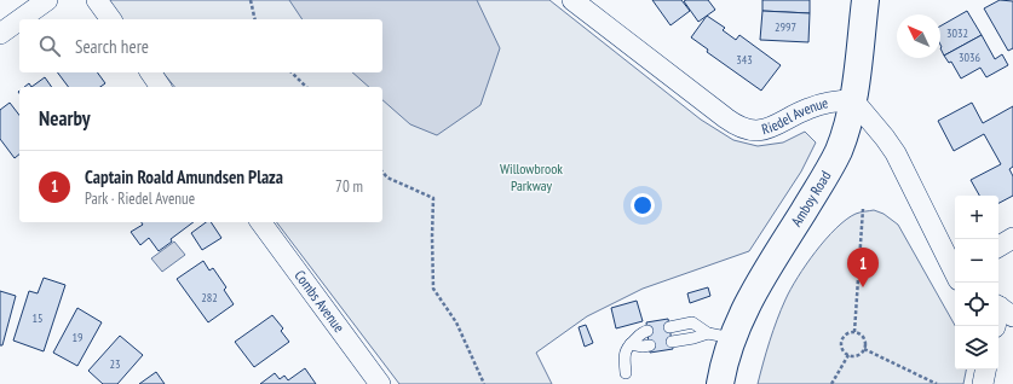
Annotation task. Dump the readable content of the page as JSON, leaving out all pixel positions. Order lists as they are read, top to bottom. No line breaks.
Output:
{"streets":{"main road":["Amboy Road"],"street":["Riedel Avenue","Combs Avenue"]},"crossings":[["Riedel Avenue","Amboy Road"]],"parks":["Willowbrook Parkway"],"house_numbers":["2997","3032","3036","343","282","15","19","23"],"north":"top left","page":{"search":"Search here","heading":"Nearby","list":[{"mark":"1","name":"Captain Roald Amundsen Plaza","note":"Park · Riedel Avenue","value":"70 m"}],"map_buttons":["+","−"],"pins":"1"}}
